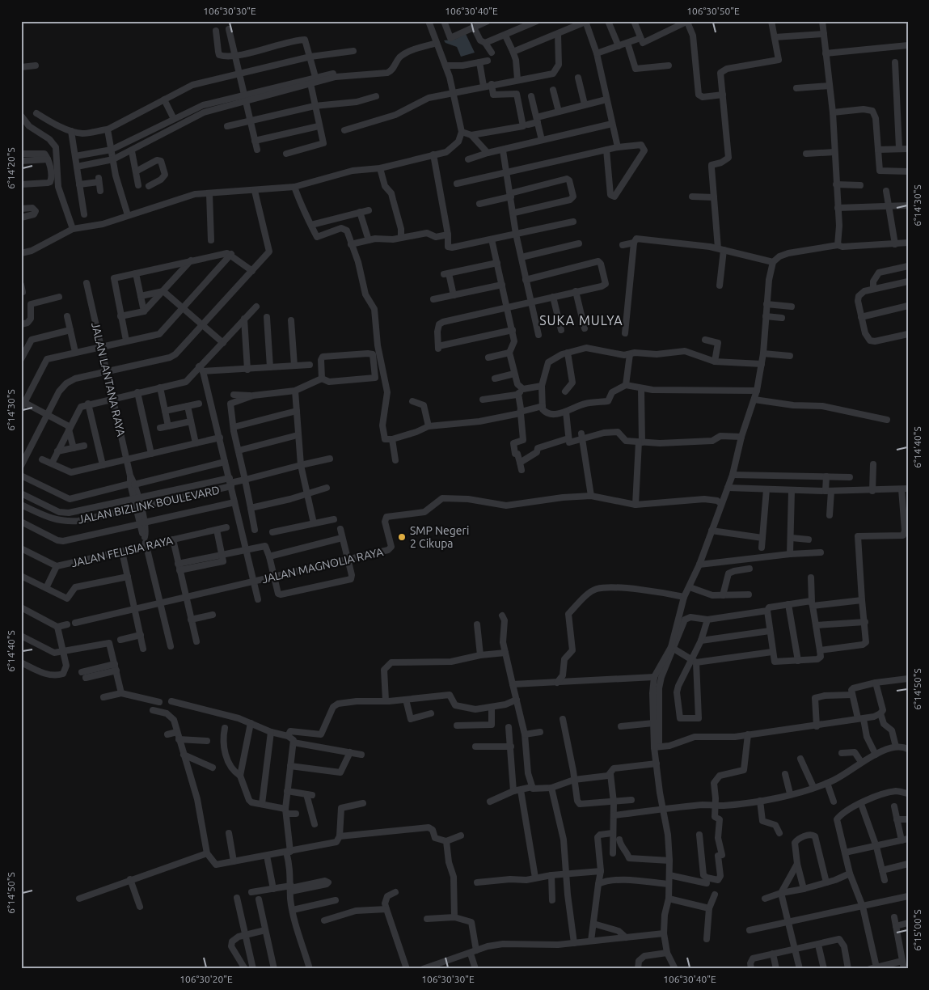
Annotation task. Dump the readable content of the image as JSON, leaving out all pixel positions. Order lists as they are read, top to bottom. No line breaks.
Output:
{"streets":{"street":["JALAN LANTANA RAYA","JALAN BIZLINK BOULEVARD","JALAN FELISIA RAYA","JALAN MAGNOLIA RAYA"]},"crossings":[["JALAN LANTANA RAYA","JALAN BIZLINK BOULEVARD"],["JALAN LANTANA RAYA","JALAN FELISIA RAYA"],["JALAN LANTANA RAYA","JALAN MAGNOLIA RAYA"]],"districts":["SUKA MULYA"],"places":["SMP Negeri 2 Cikupa"],"coordinates":["106°30'30\"E","106°30'40\"E","106°30'50\"E","6°14'20\"S","6°14'30\"S","6°14'40\"S","6°14'50\"S","6°15'00\"S","106°30'20\"E"]}
